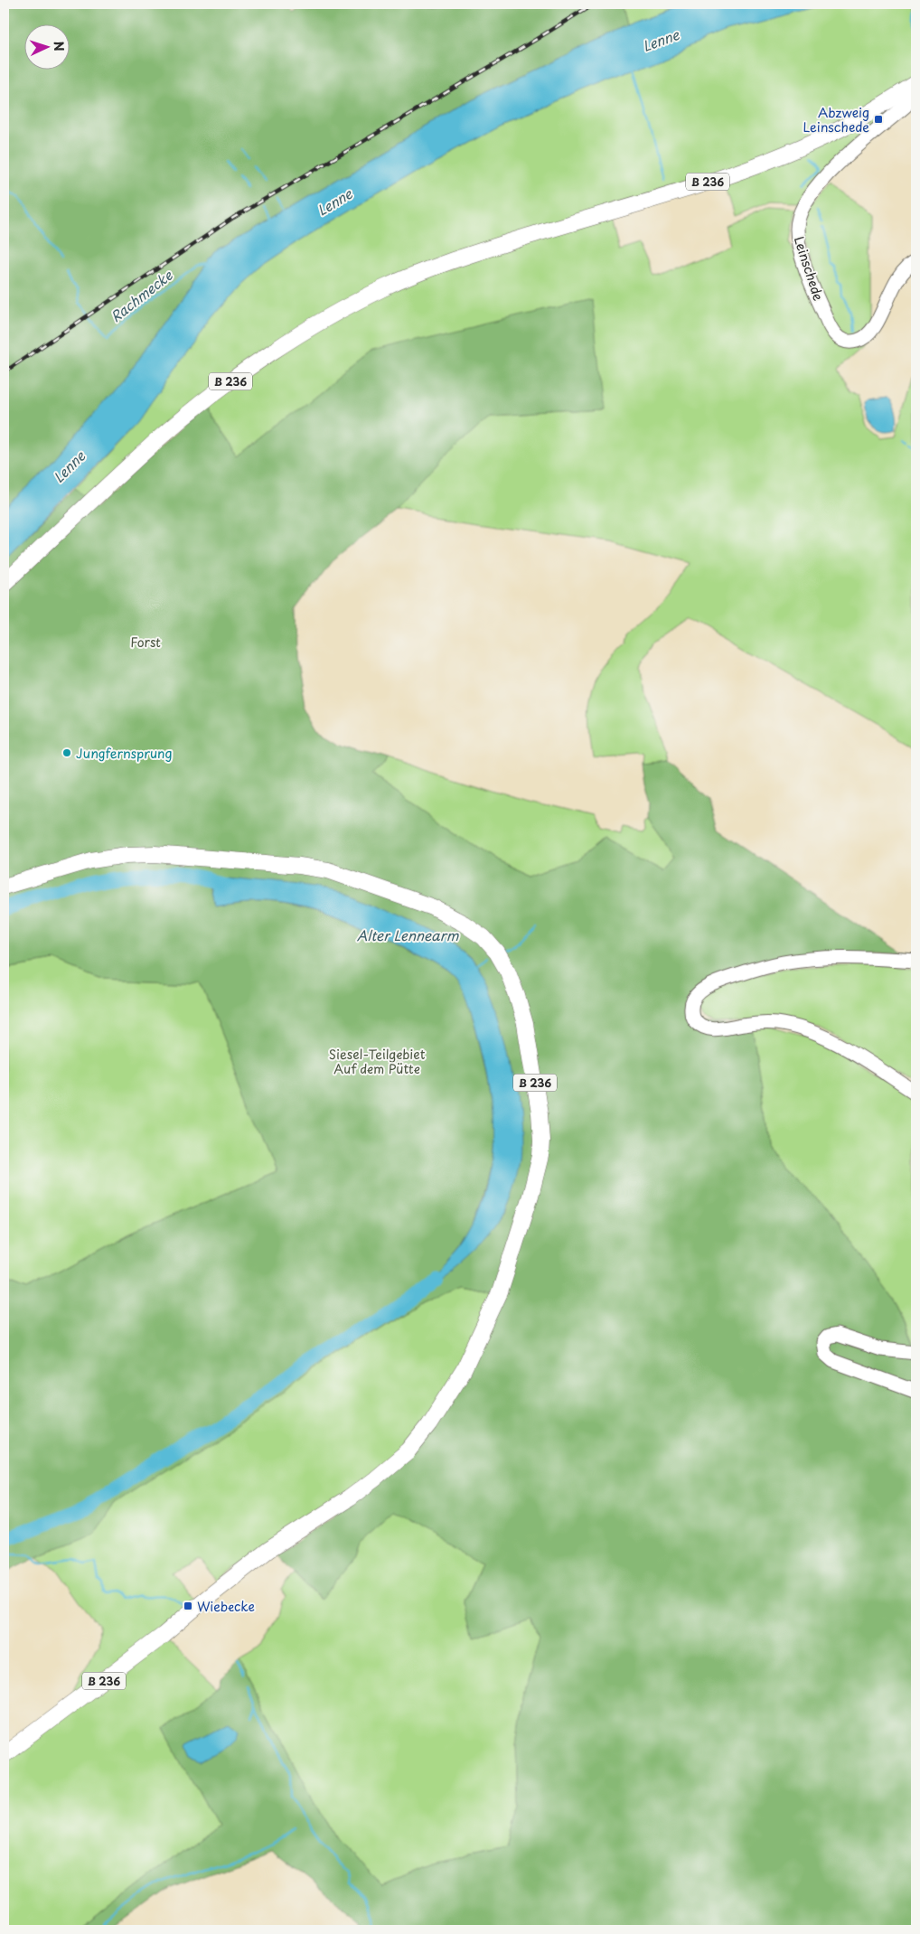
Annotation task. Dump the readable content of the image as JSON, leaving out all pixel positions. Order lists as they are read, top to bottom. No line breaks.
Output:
{"streets":{"main road":["B 236","Leinschede"]},"crossings":[["B 236","Leinschede"]],"water":["Lenne","Rachmecke","Alter Lennearm"],"parks":["Forst","Siesel-Teilgebiet Auf dem Pütte"],"places":{"transit":["Abzweig Leinschede","Wiebecke"],"other":["Jungfernsprung"]},"north":"right"}
